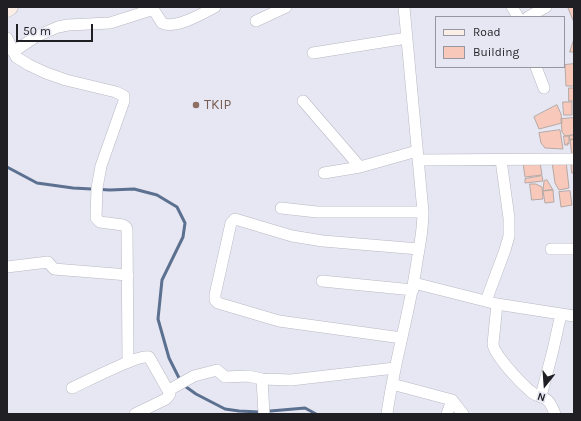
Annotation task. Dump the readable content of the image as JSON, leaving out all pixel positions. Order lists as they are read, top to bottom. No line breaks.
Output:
{"places":["TKIP"],"legend":["Road","Building"],"scale_bar":"50 m","north":"bottom"}
